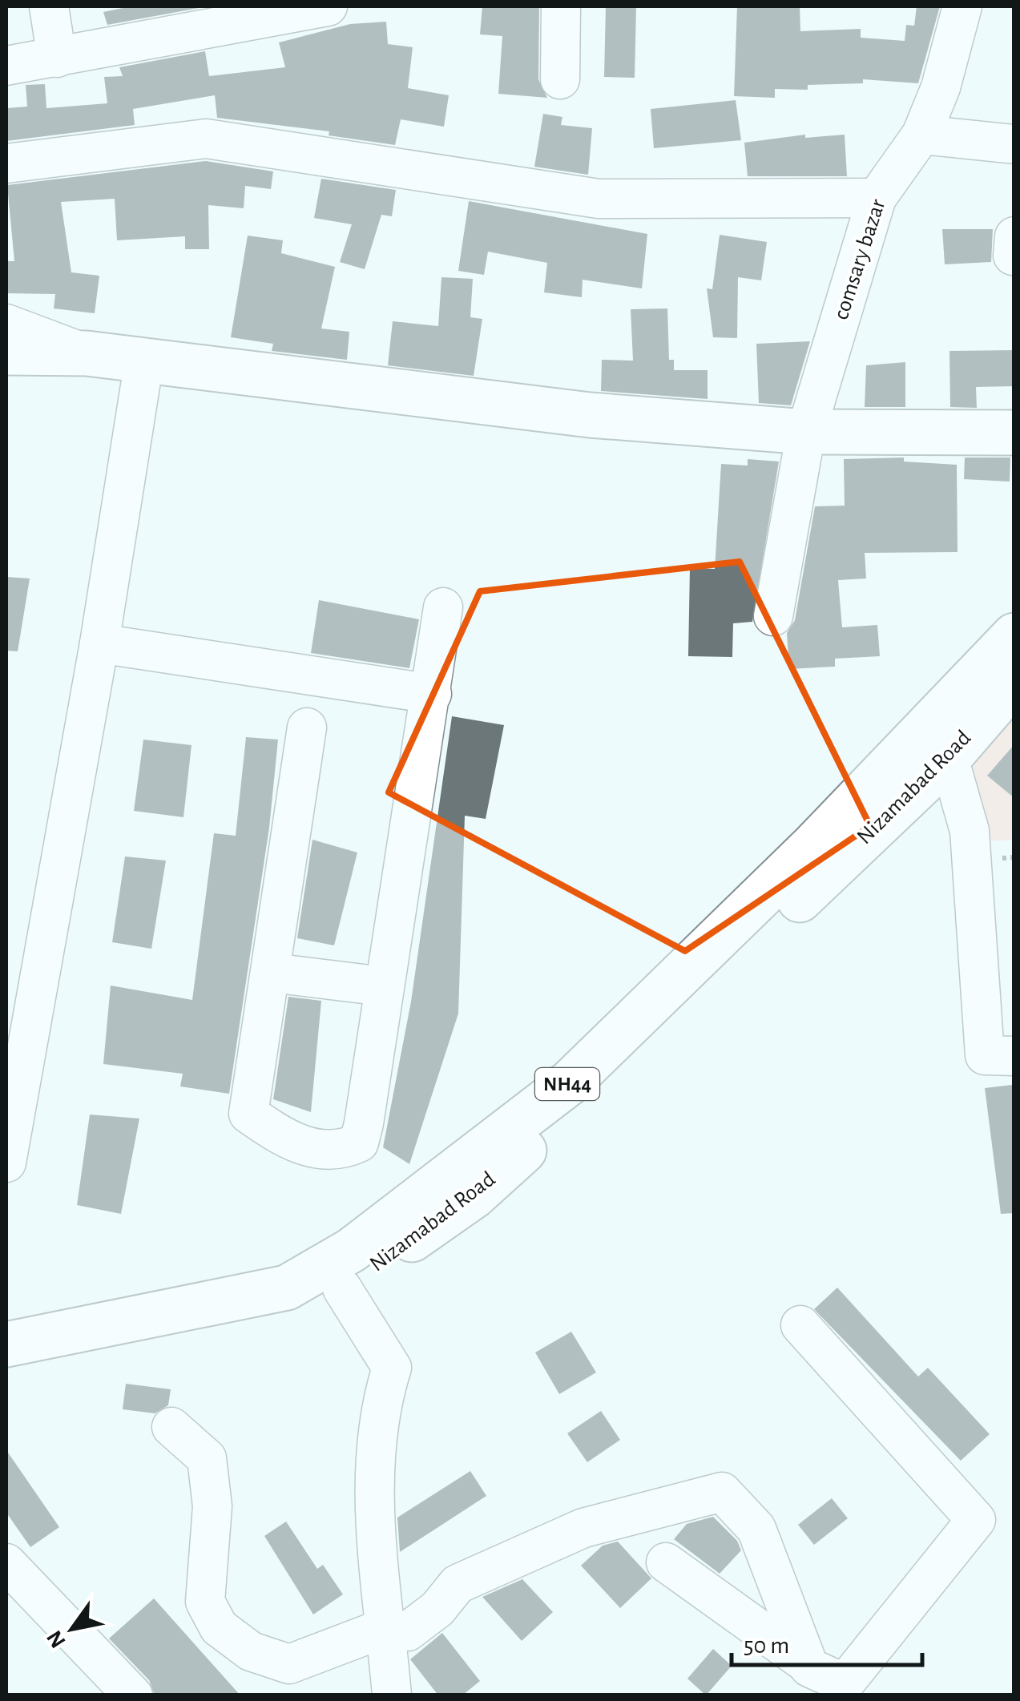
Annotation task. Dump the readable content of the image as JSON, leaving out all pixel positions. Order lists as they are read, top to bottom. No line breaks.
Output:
{"streets":{"main road":["Nizamabad Road","NH44"],"street":["comsary bazar"]},"scale_bar":"50 m","north":"bottom left"}
